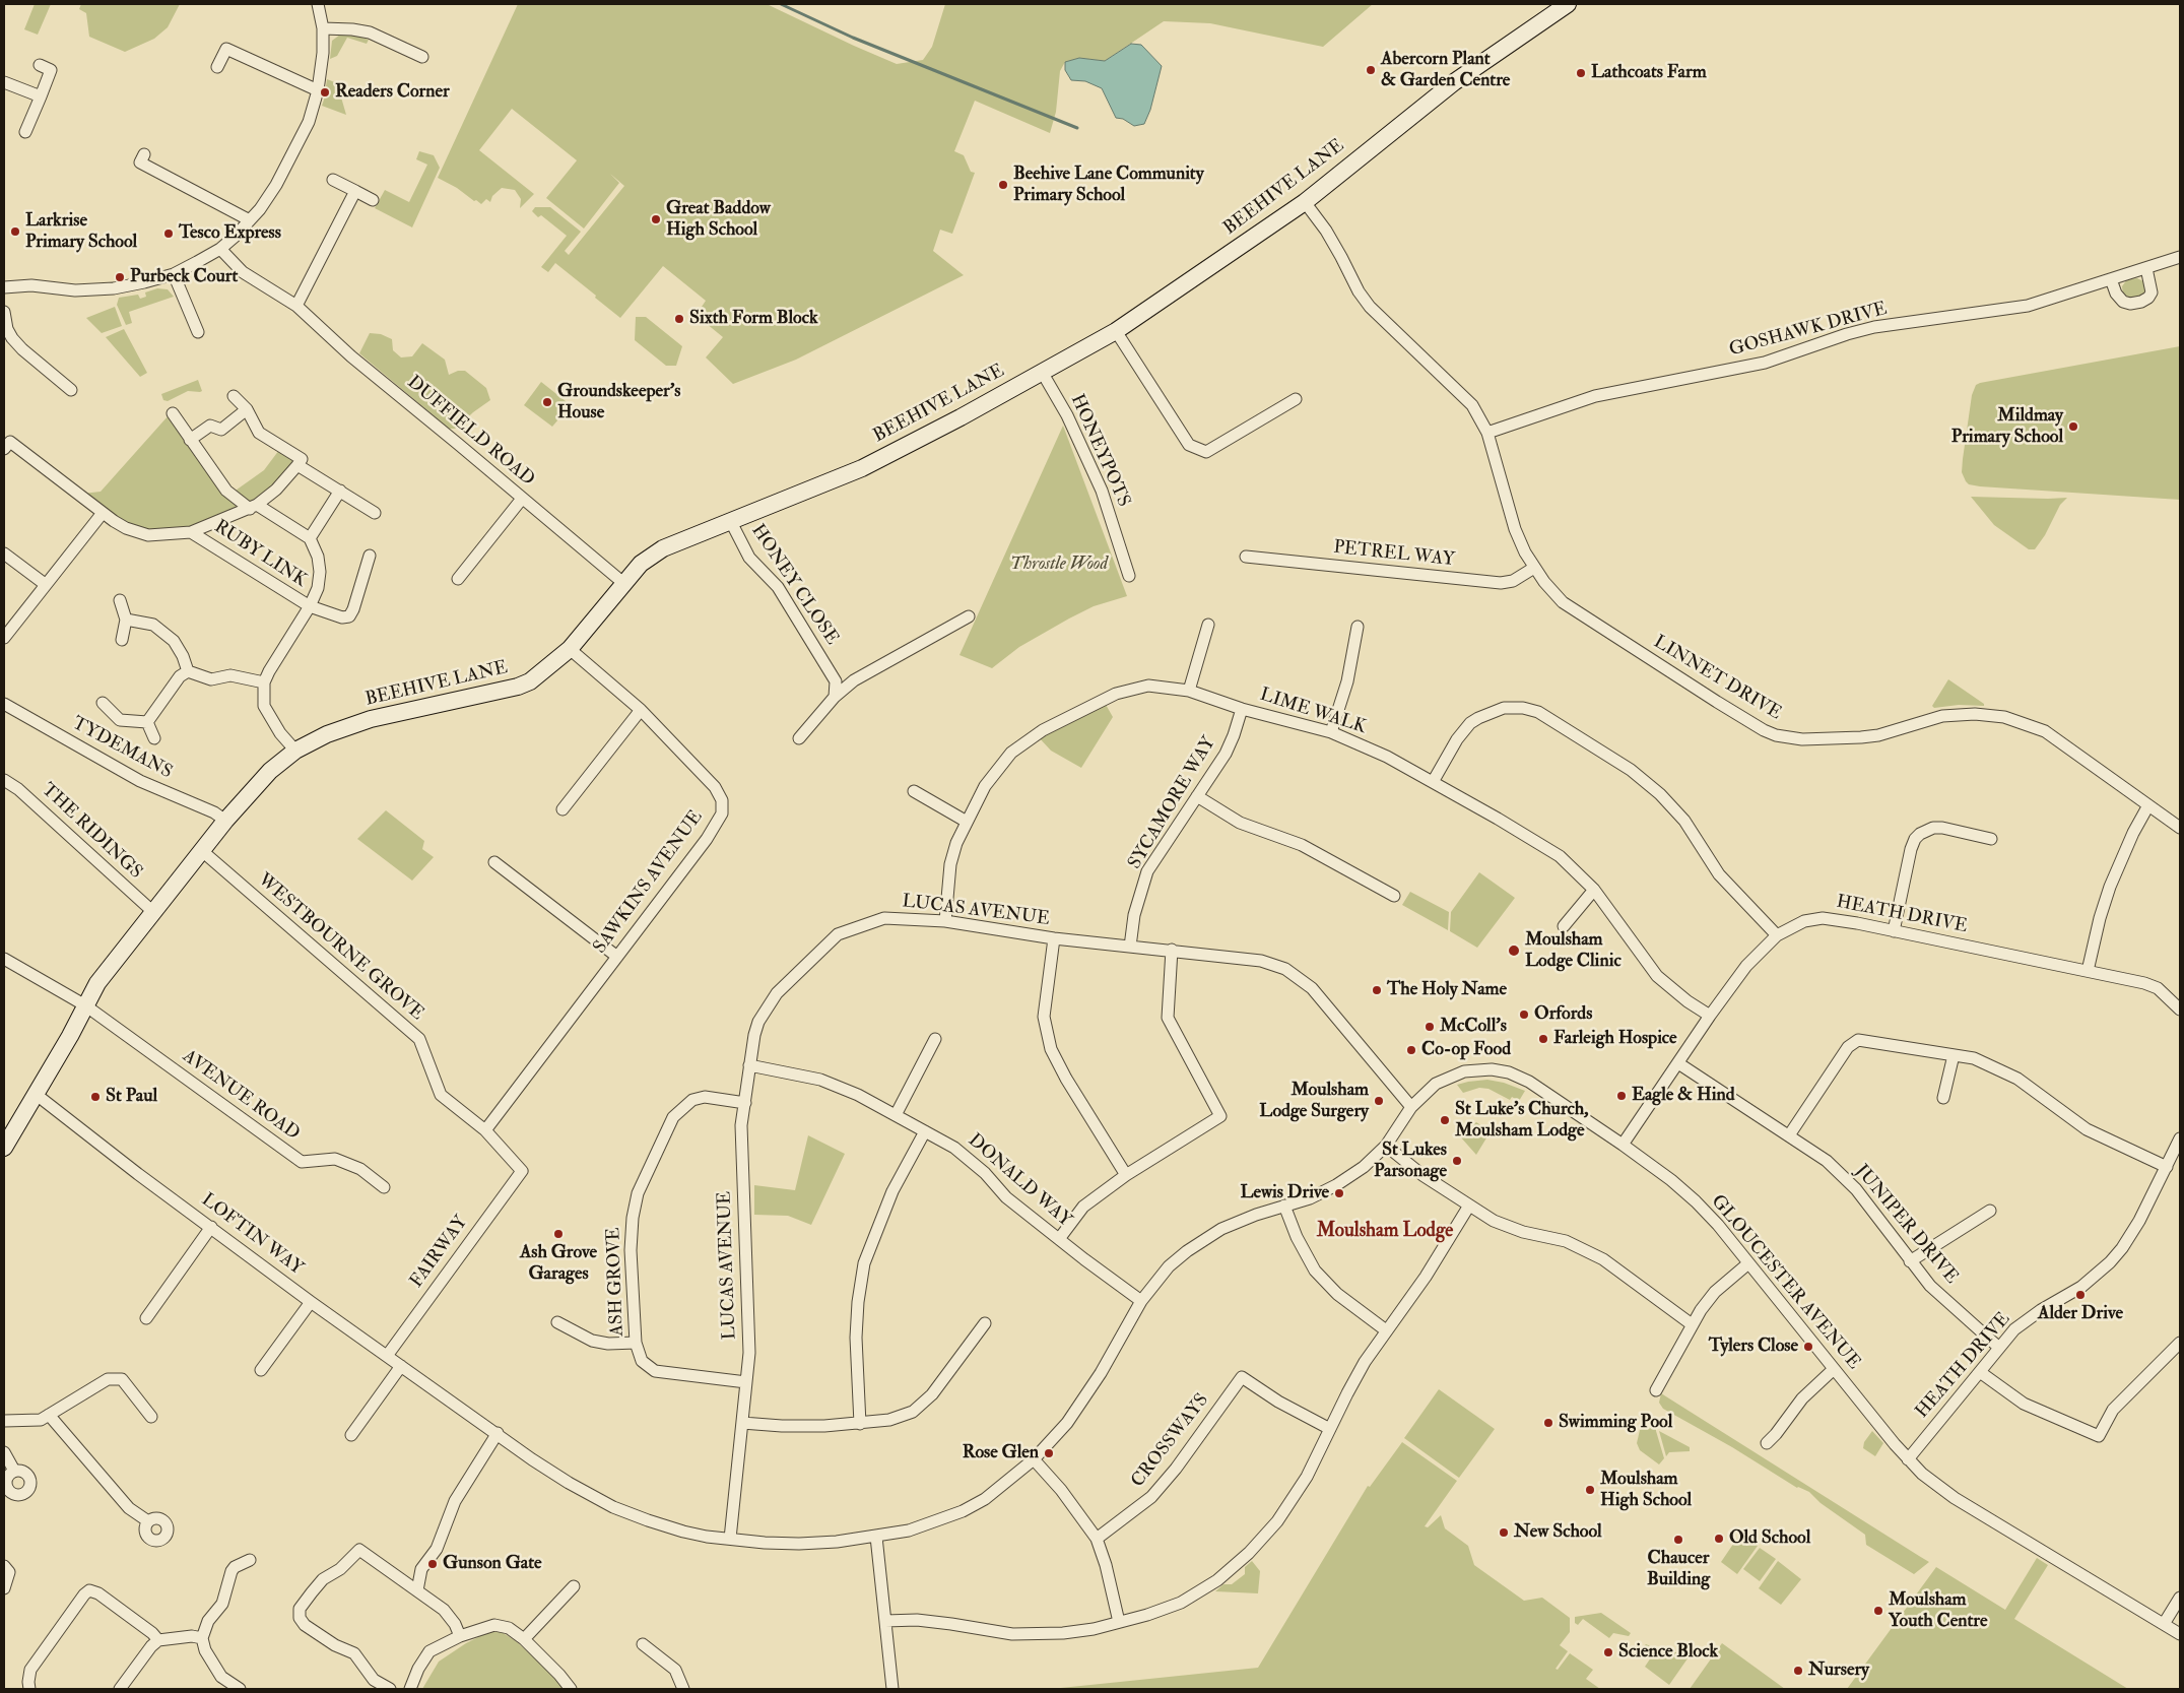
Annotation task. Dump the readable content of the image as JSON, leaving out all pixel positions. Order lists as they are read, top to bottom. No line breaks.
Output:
{"streets":{"main road":["BEEHIVE LANE"],"street":["GOSHAWK DRIVE","DUFFIELD ROAD","HONEYPOTS","RUBY LINK","PETREL WAY","HONEY CLOSE","LINNET DRIVE","LIME WALK","TYDEMANS","SYCAMORE WAY","THE RIDINGS","SAWKINS AVENUE","LUCAS AVENUE","HEATH DRIVE","WESTBOURNE GROVE","AVENUE ROAD","DONALD WAY","JUNIPER DRIVE","LOFTIN WAY","FAIRWAY","ASH GROVE","GLOUCESTER AVENUE","CROSSWAYS"]},"crossings":[["BEEHIVE LANE","DUFFIELD ROAD"],["BEEHIVE LANE","HONEYPOTS"],["BEEHIVE LANE","HONEY CLOSE"],["BEEHIVE LANE","LINNET DRIVE"],["BEEHIVE LANE","TYDEMANS"],["BEEHIVE LANE","THE RIDINGS"],["BEEHIVE LANE","SAWKINS AVENUE"],["BEEHIVE LANE","WESTBOURNE GROVE"],["BEEHIVE LANE","AVENUE ROAD"],["BEEHIVE LANE","LOFTIN WAY"],["GOSHAWK DRIVE","LINNET DRIVE"],["PETREL WAY","LINNET DRIVE"],["LIME WALK","SYCAMORE WAY"],["LIME WALK","LUCAS AVENUE"],["LIME WALK","HEATH DRIVE"],["SYCAMORE WAY","LUCAS AVENUE"],["SAWKINS AVENUE","WESTBOURNE GROVE"],["LUCAS AVENUE","DONALD WAY"],["LUCAS AVENUE","ASH GROVE"],["LUCAS AVENUE","GLOUCESTER AVENUE"],["HEATH DRIVE","JUNIPER DRIVE"],["HEATH DRIVE","GLOUCESTER AVENUE"],["WESTBOURNE GROVE","FAIRWAY"],["DONALD WAY","GLOUCESTER AVENUE"],["LOFTIN WAY","FAIRWAY"],["LOFTIN WAY","GLOUCESTER AVENUE"]],"districts":["Moulsham Lodge"],"parks":["Throstle Wood"],"places":["Abercorn Plant & Garden Centre","Lathcoats Farm","Readers Corner","Beehive Lane Community Primary School","Great Baddow High School","Larkrise Primary School","Tesco Express","Purbeck Court","Sixth Form Block","Groundskeeper's House","Mildmay Primary School","Moulsham Lodge Clinic","The Holy Name","Orfords","McColl's","Farleigh Hospice","Co-op Food","Eagle & Hind","St Paul","Moulsham Lodge Surgery","St Luke's Church, Moulsham Lodge","St Lukes Parsonage","Lewis Drive","Ash Grove Garages","Alder Drive","Tylers Close","Swimming Pool","Rose Glen","Moulsham High School","New School","Old School","Chaucer Building","Gunson Gate","Moulsham Youth Centre","Science Block","Nursery"]}
